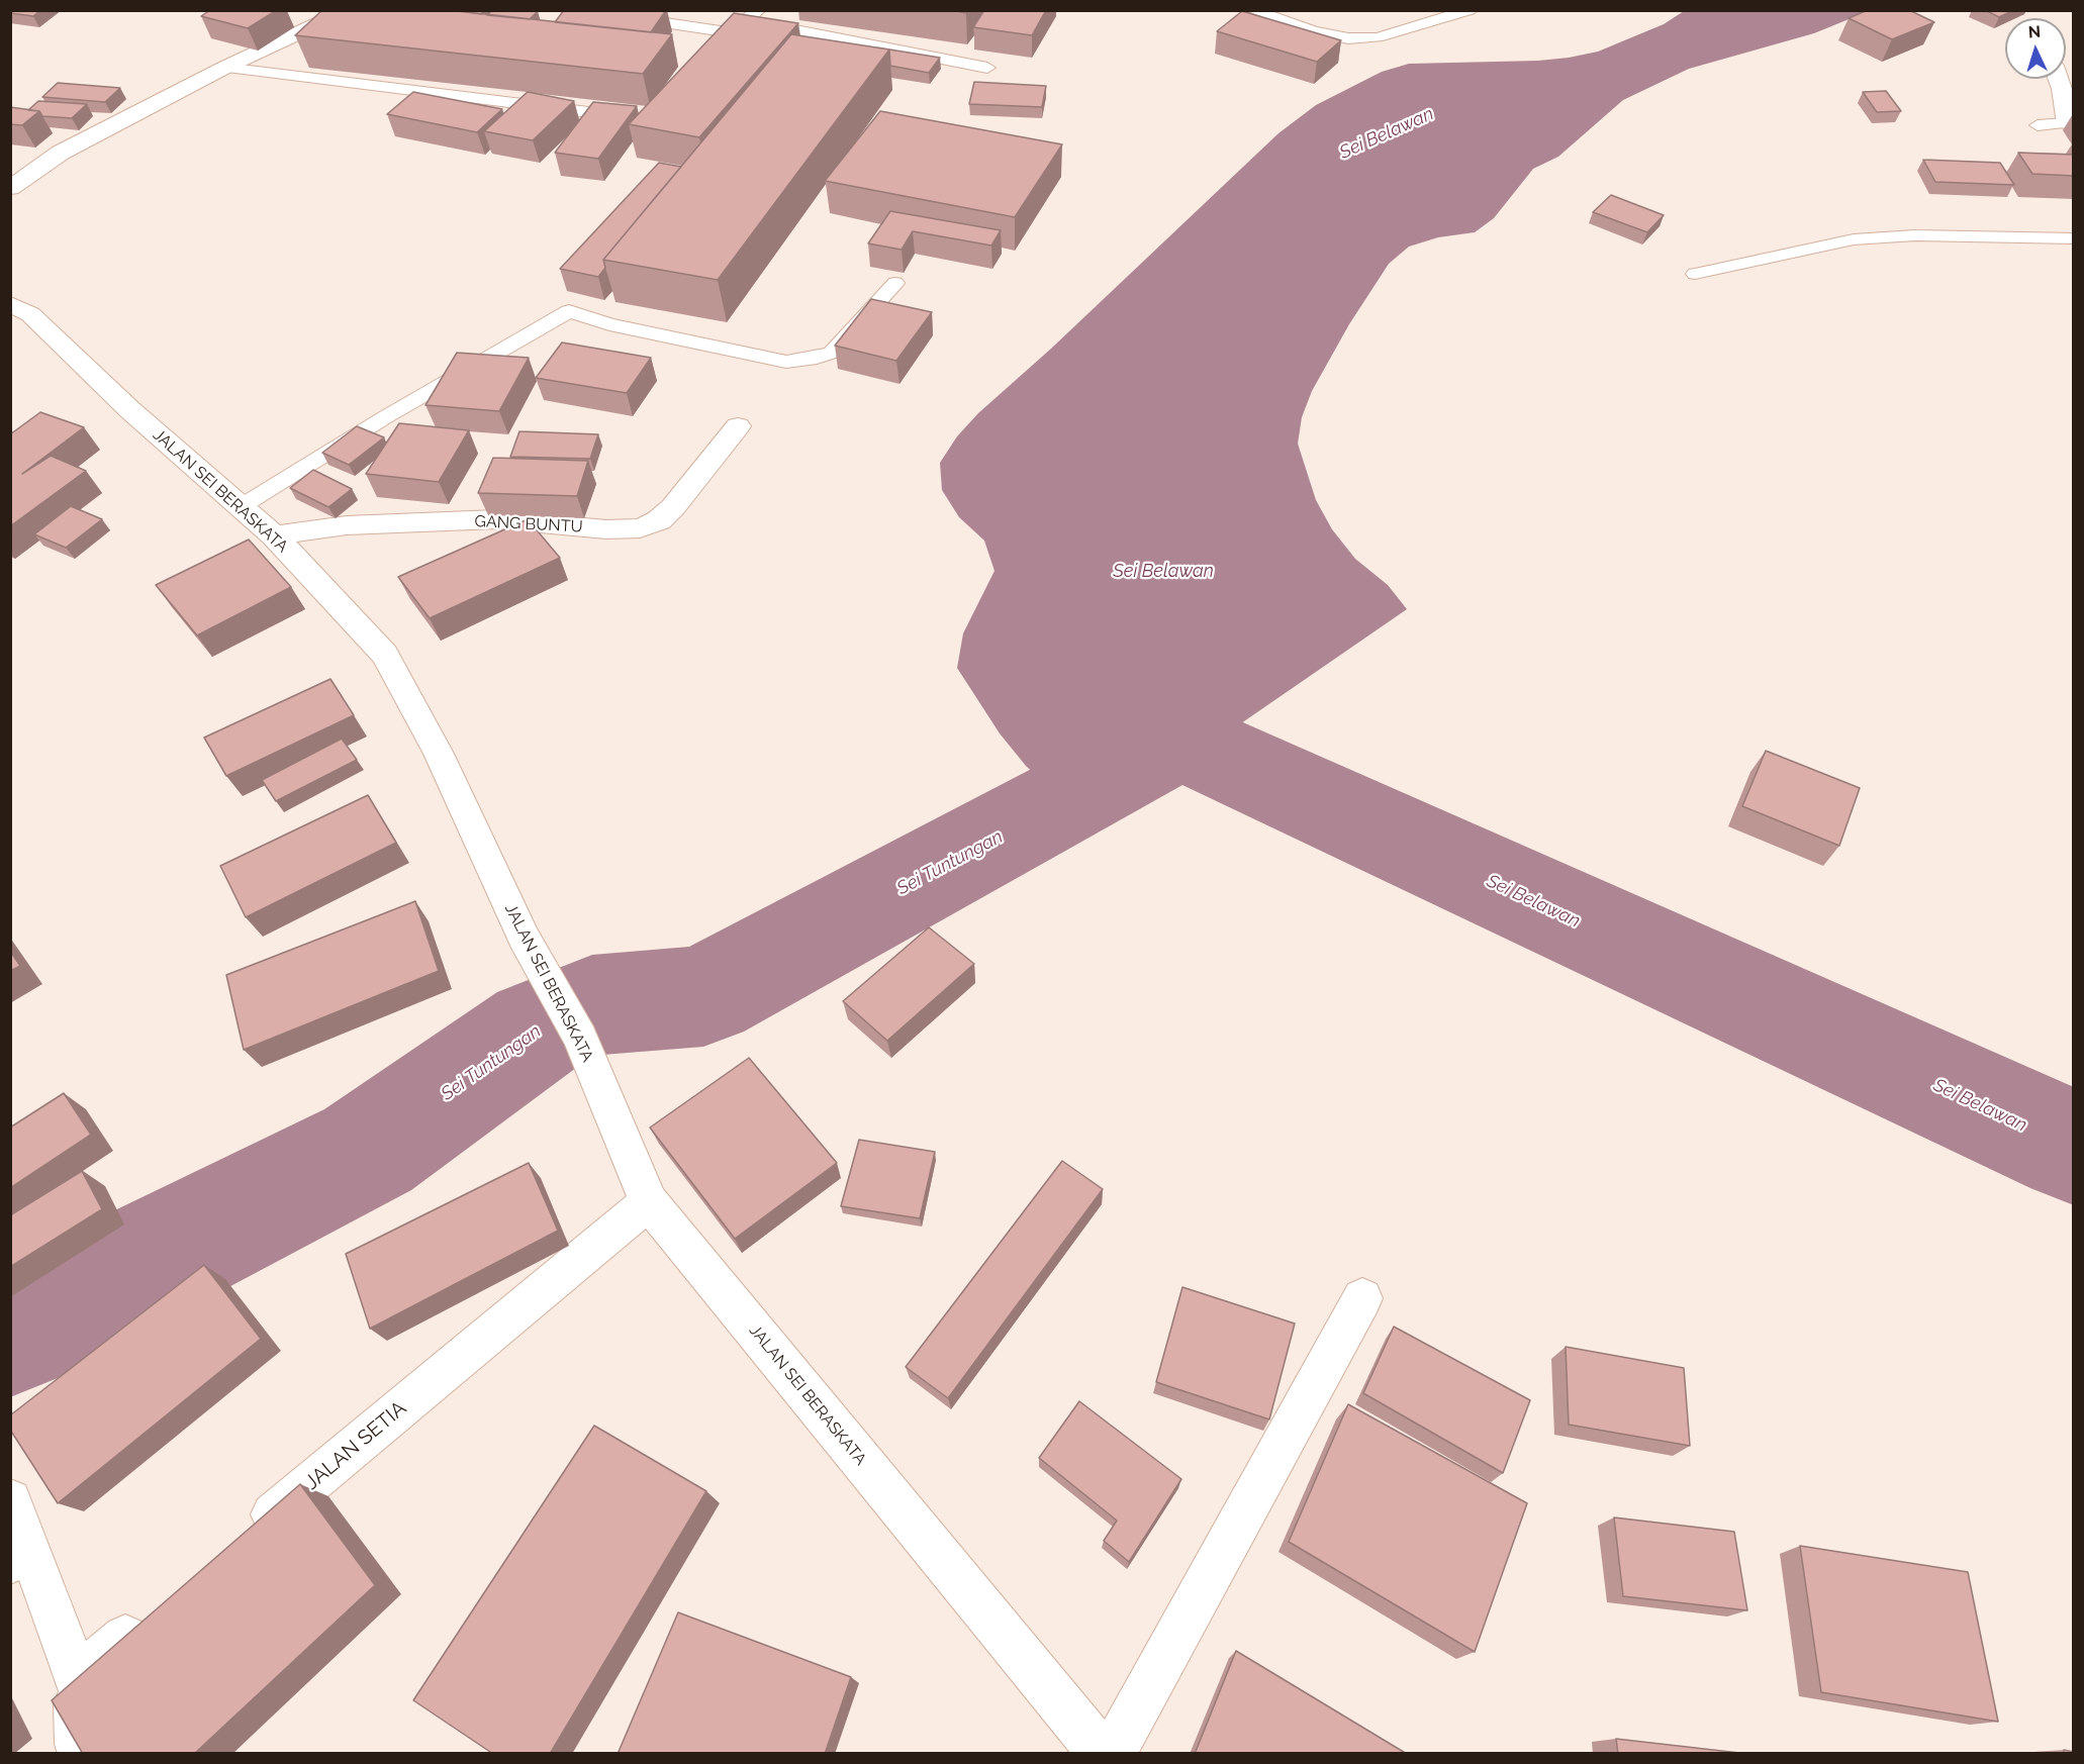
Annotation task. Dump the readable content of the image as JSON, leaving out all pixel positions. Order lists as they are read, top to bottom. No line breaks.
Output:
{"streets":{"street":["JALAN SEI BERASKATA","GANG BUNTU","JALAN SETIA"]},"crossings":[["JALAN SEI BERASKATA","GANG BUNTU"],["JALAN SEI BERASKATA","JALAN SETIA"]],"water":["Sei Belawan","Sei Tuntungan"],"north":"top"}
